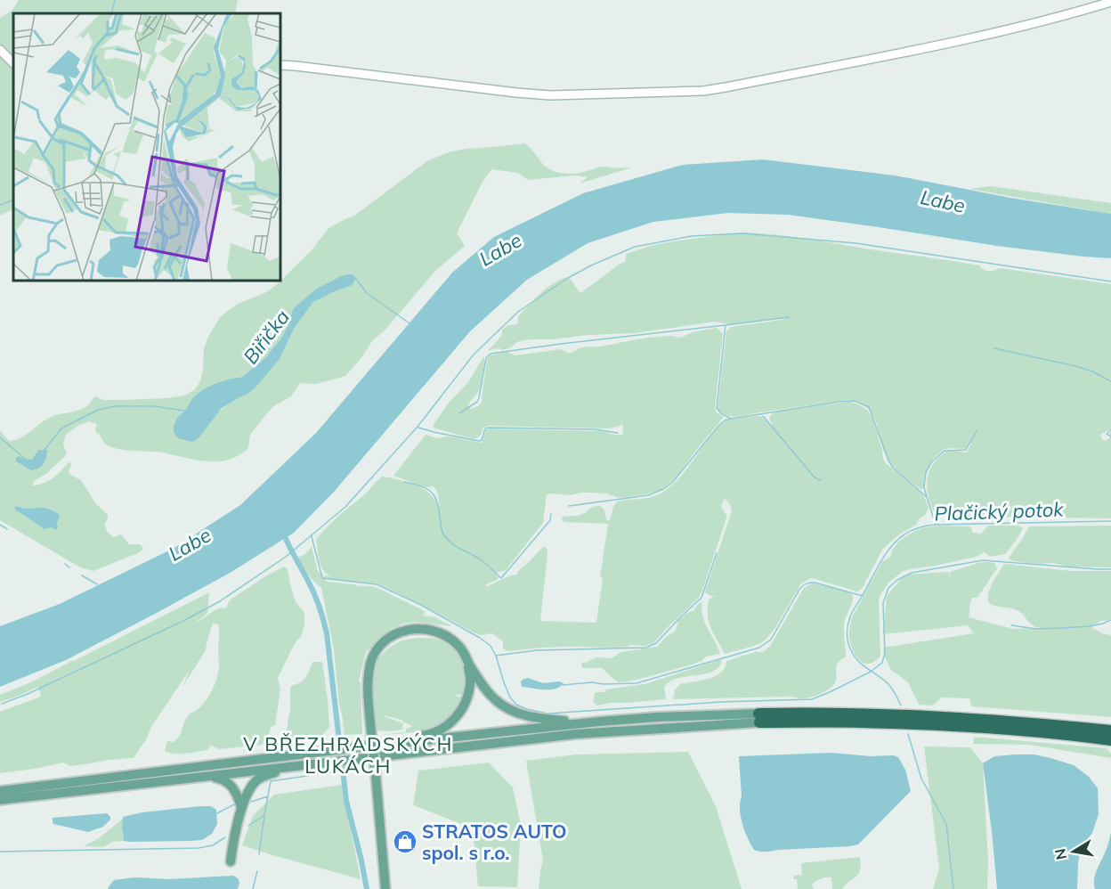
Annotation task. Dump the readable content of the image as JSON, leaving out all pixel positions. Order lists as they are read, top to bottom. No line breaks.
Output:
{"districts":["V BŘEZHRADSKÝCH LUKÁCH"],"water":["Labe","Biřička","Plačický potok"],"places":{"shop":["STRATOS AUTO spol. s r.o."]},"north":"left"}
